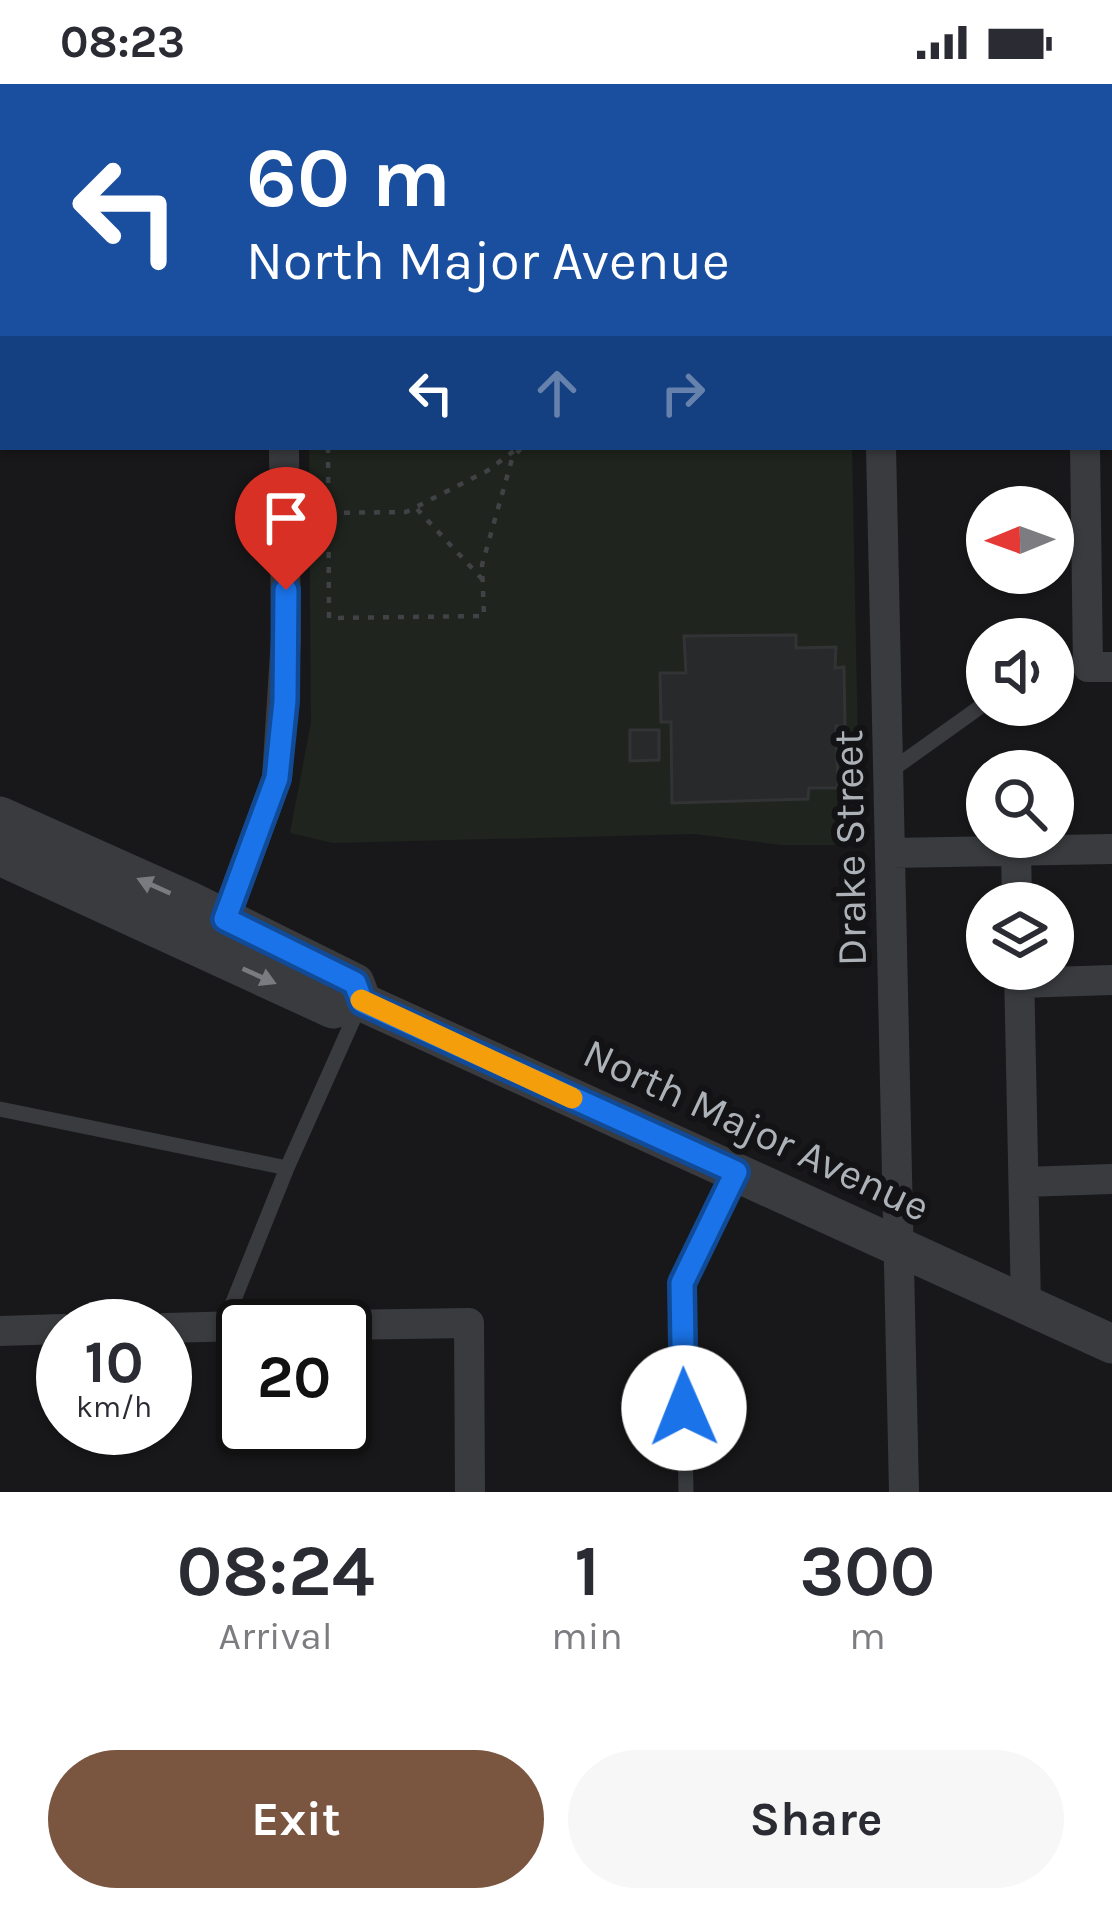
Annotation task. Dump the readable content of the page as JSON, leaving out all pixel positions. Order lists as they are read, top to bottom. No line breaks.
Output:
{"streets":{"street":["Drake Street","North Major Avenue"]},"crossings":[["Drake Street","North Major Avenue"]],"north":"left","page":{"status":"08:23","turn":["60 m","North Major Avenue"],"speed":"10 km/h","limit":"20","eta":["08:24","Arrival","1","min","300","m"],"buttons":["Exit","Share"]}}
